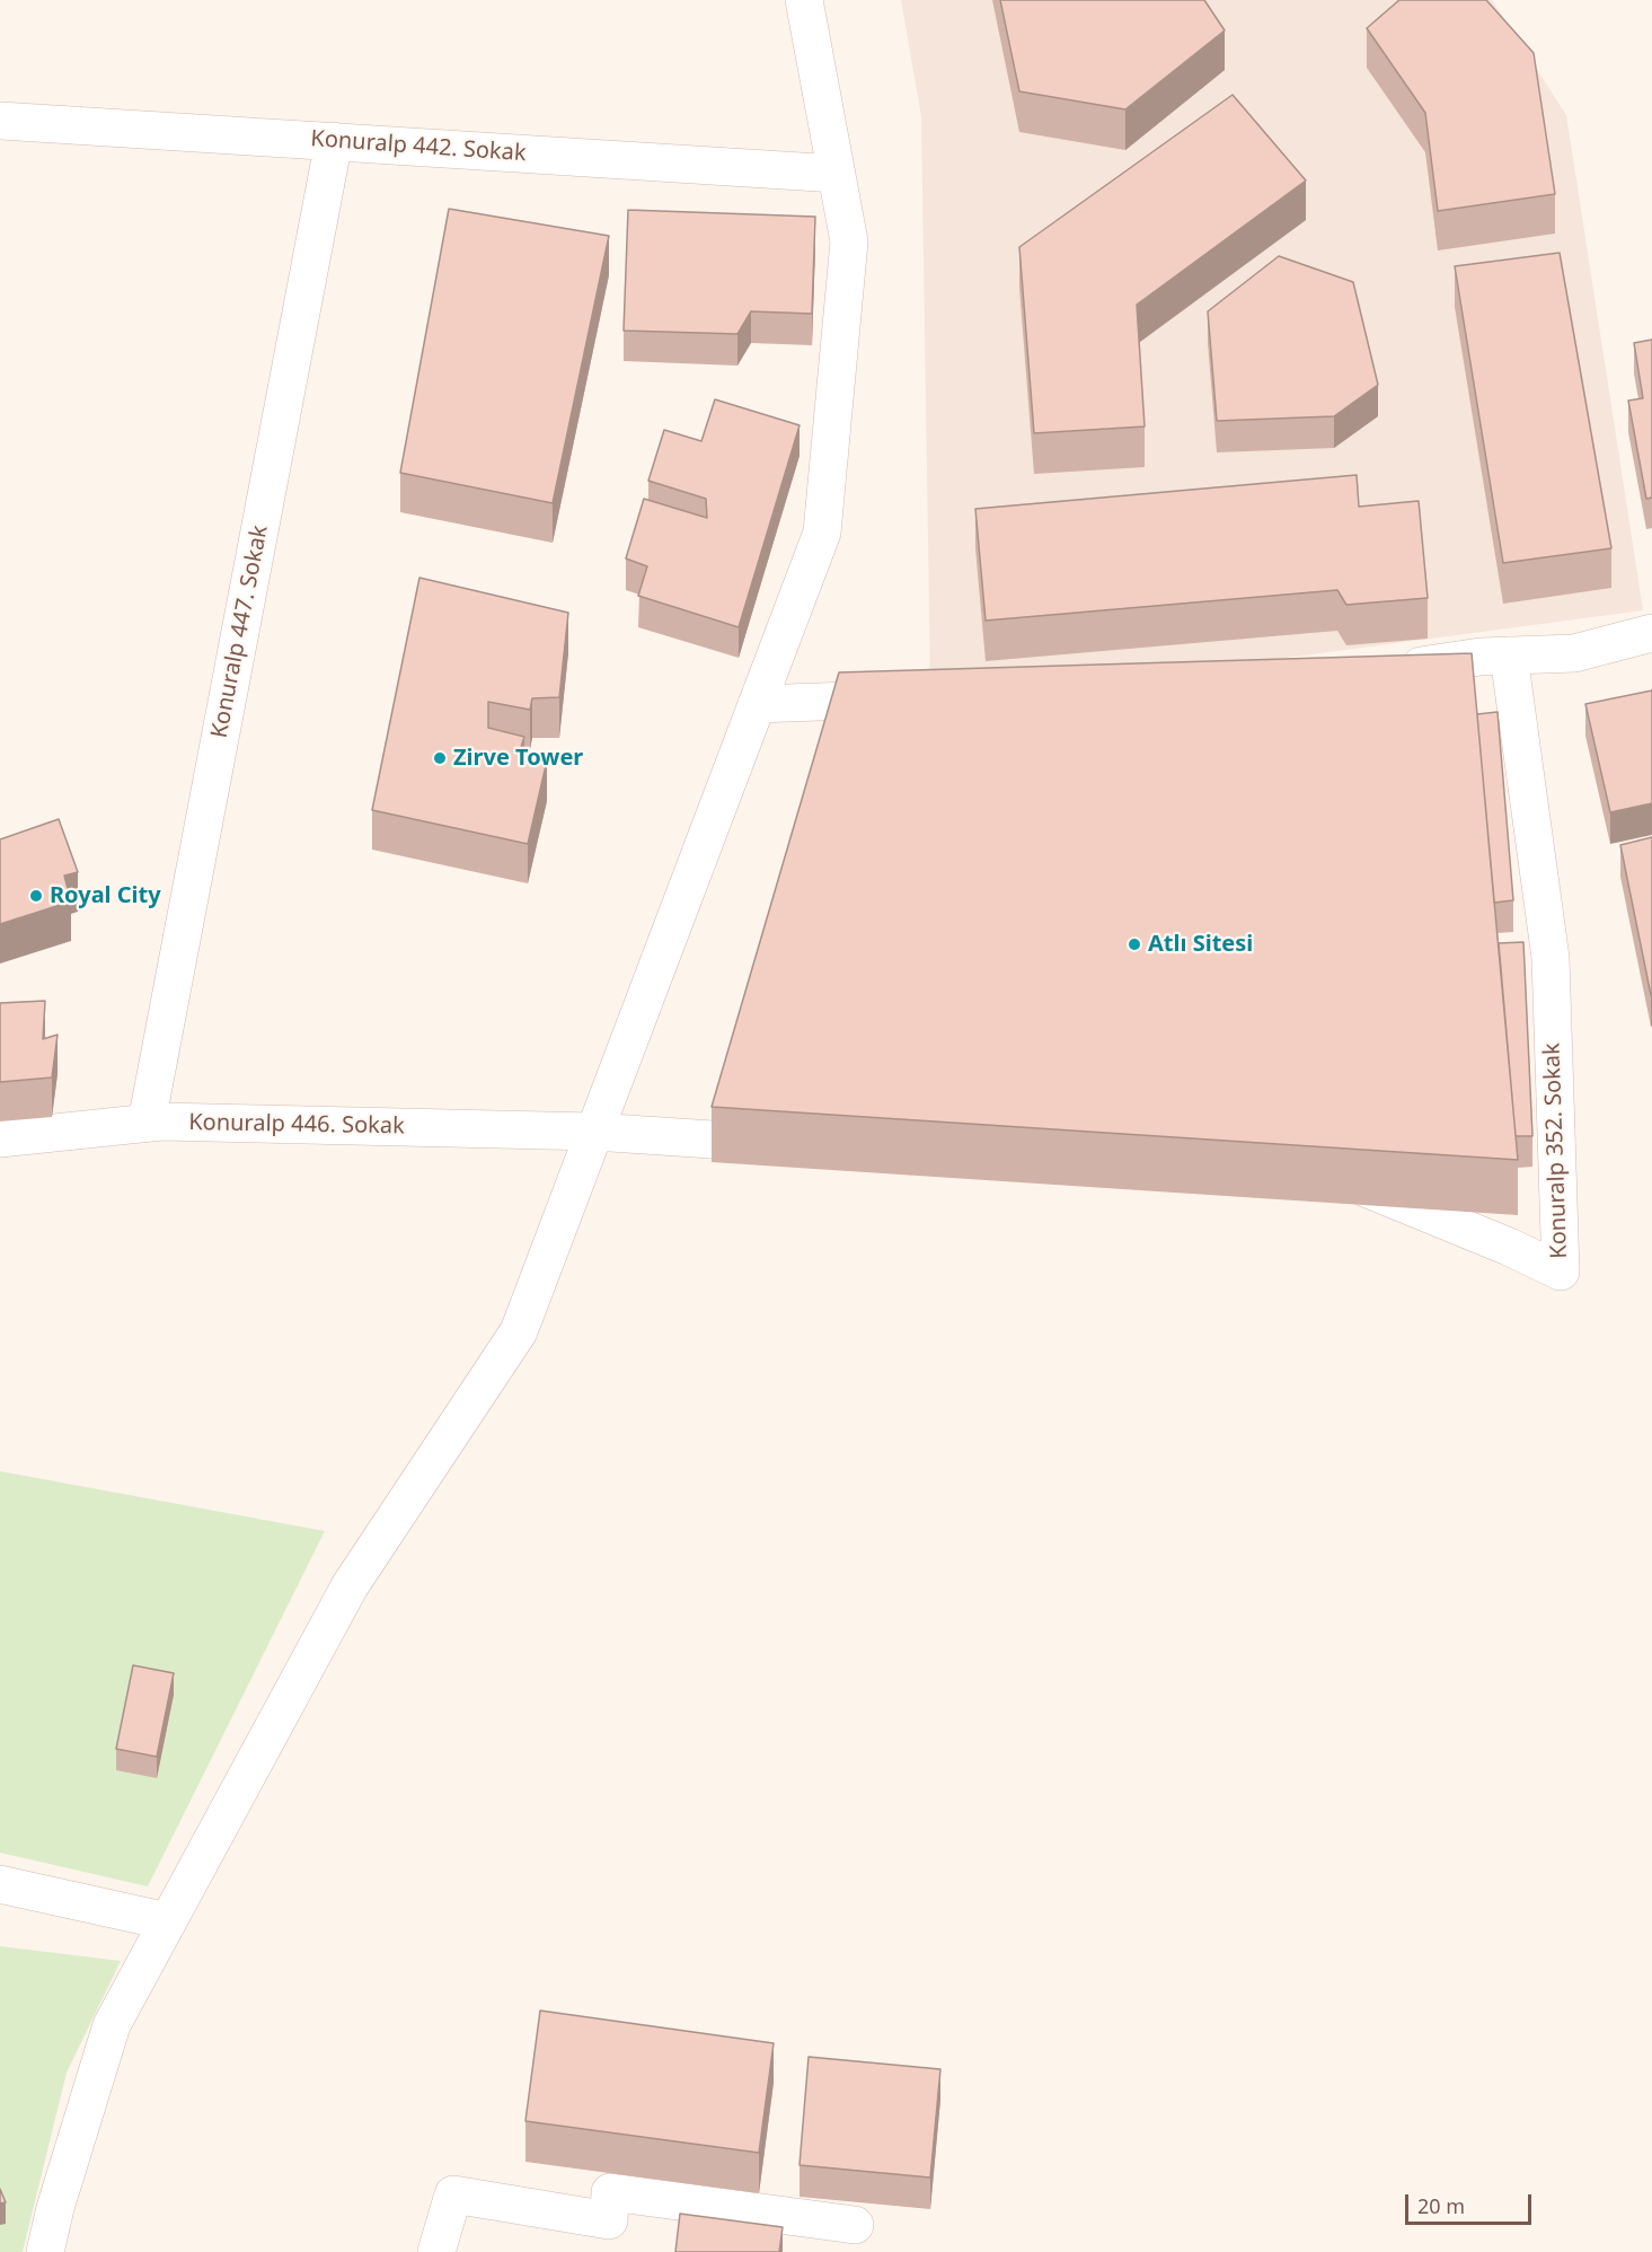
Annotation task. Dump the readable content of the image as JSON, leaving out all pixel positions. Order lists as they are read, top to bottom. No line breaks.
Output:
{"streets":{"street":["Konuralp 442. Sokak","Konuralp 447. Sokak","Konuralp 446. Sokak","Konuralp 352. Sokak"]},"crossings":[["Konuralp 442. Sokak","Konuralp 447. Sokak"],["Konuralp 447. Sokak","Konuralp 446. Sokak"]],"places":["Zirve Tower","Royal City","Atlı Sitesi"],"scale_bar":"20 m"}
